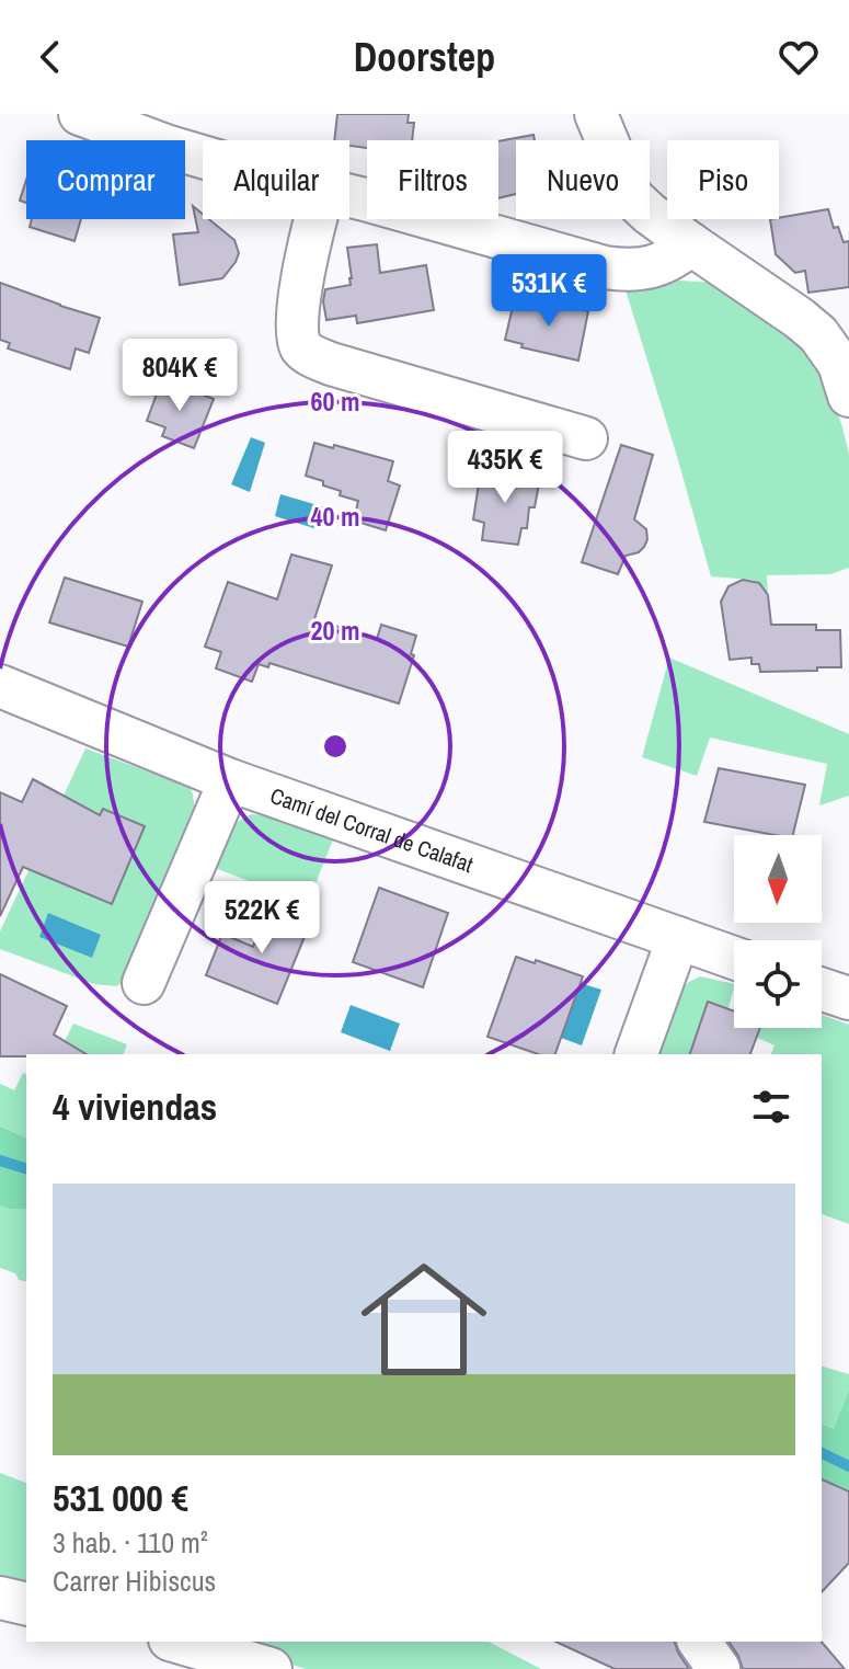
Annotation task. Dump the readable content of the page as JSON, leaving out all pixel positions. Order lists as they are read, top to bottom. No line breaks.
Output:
{"streets":{"street":["Camí del Corral de Calafat"]},"north":"bottom","page":{"header":"Doorstep","chip":["Comprar","Alquilar","Filtros","Nuevo","Piso"],"price":["531K €","804K €","435K €","522K €"],"heading":"4 viviendas","list":[{"name":"531 000 €","note":"3 hab. · 110 m² · Carrer Hibiscus"}]},"rings":["60 m","40 m","20 m"]}
